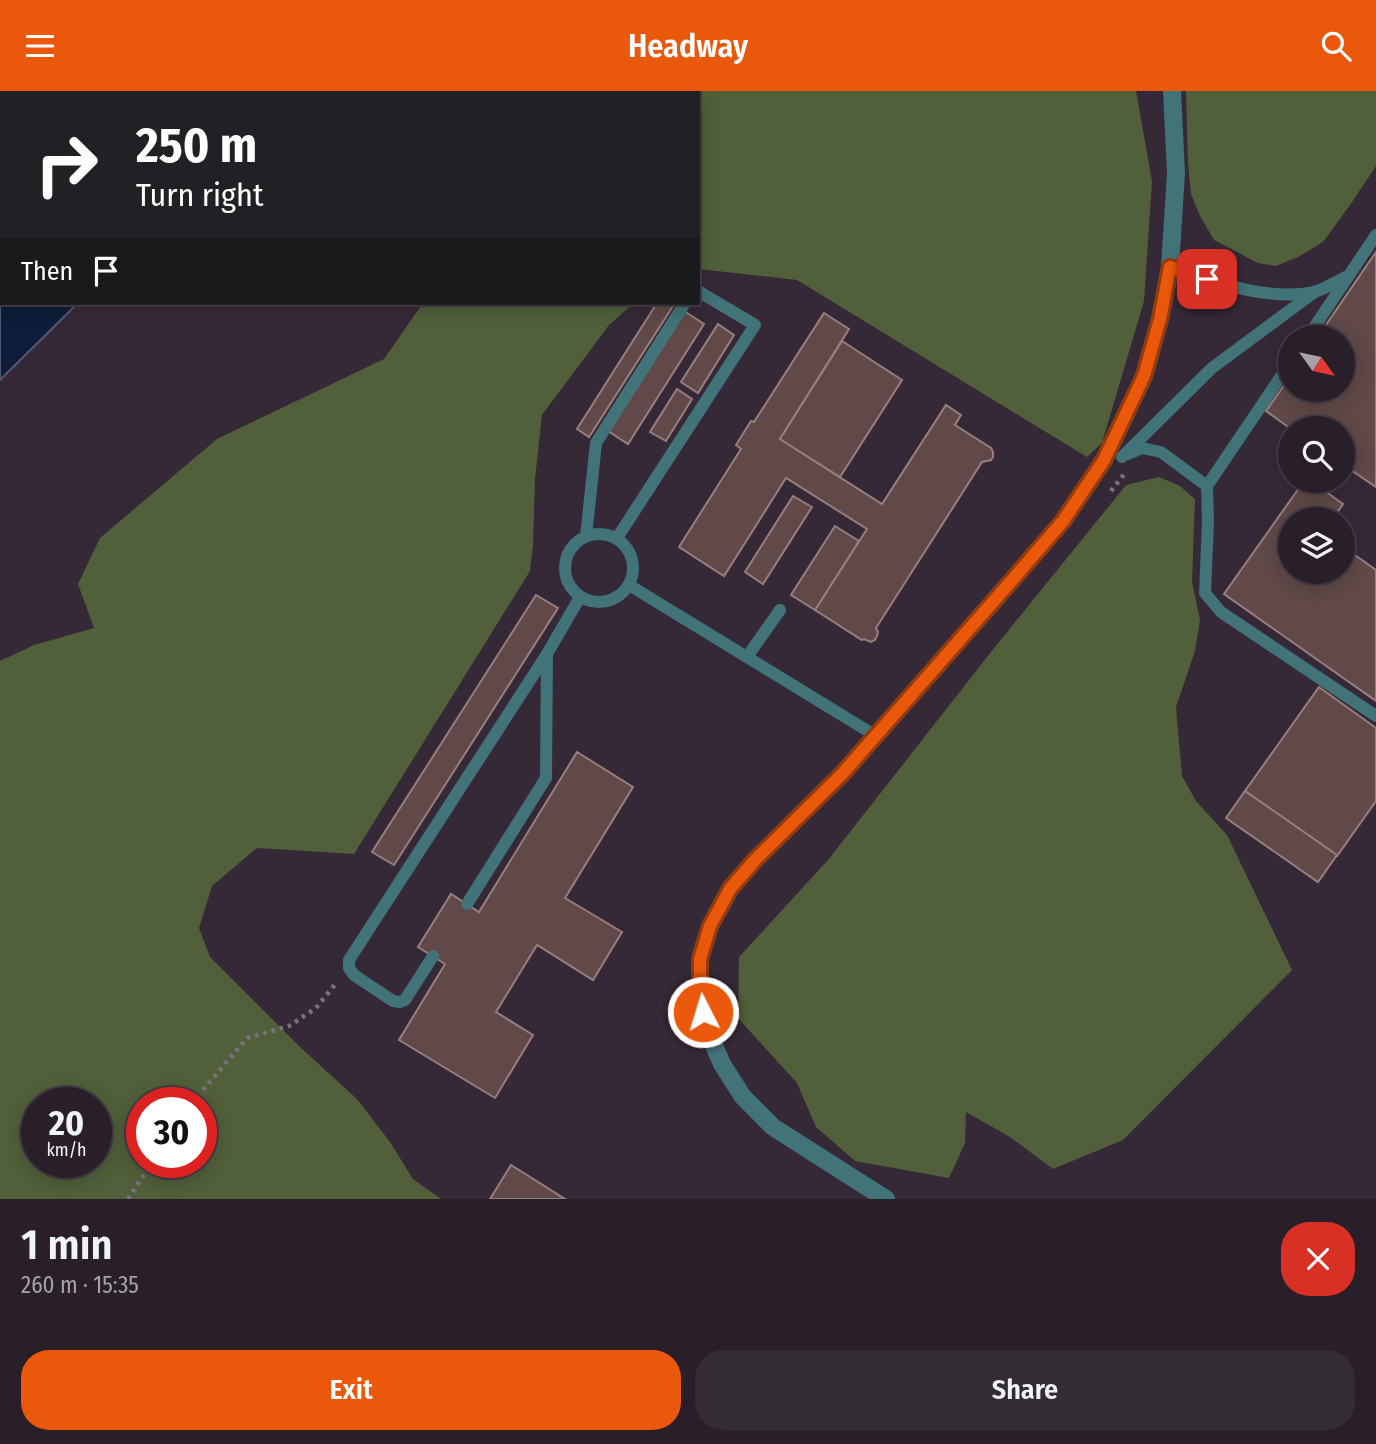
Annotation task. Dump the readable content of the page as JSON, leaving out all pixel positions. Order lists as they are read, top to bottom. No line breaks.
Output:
{"north":"bottom right","page":{"header":"Headway","turn":["250 m","Turn right"],"then":"Then","speed":"20 km/h","limit":"30","heading":["1 min","260 m · 15:35"],"buttons":["Exit","Share"]}}
